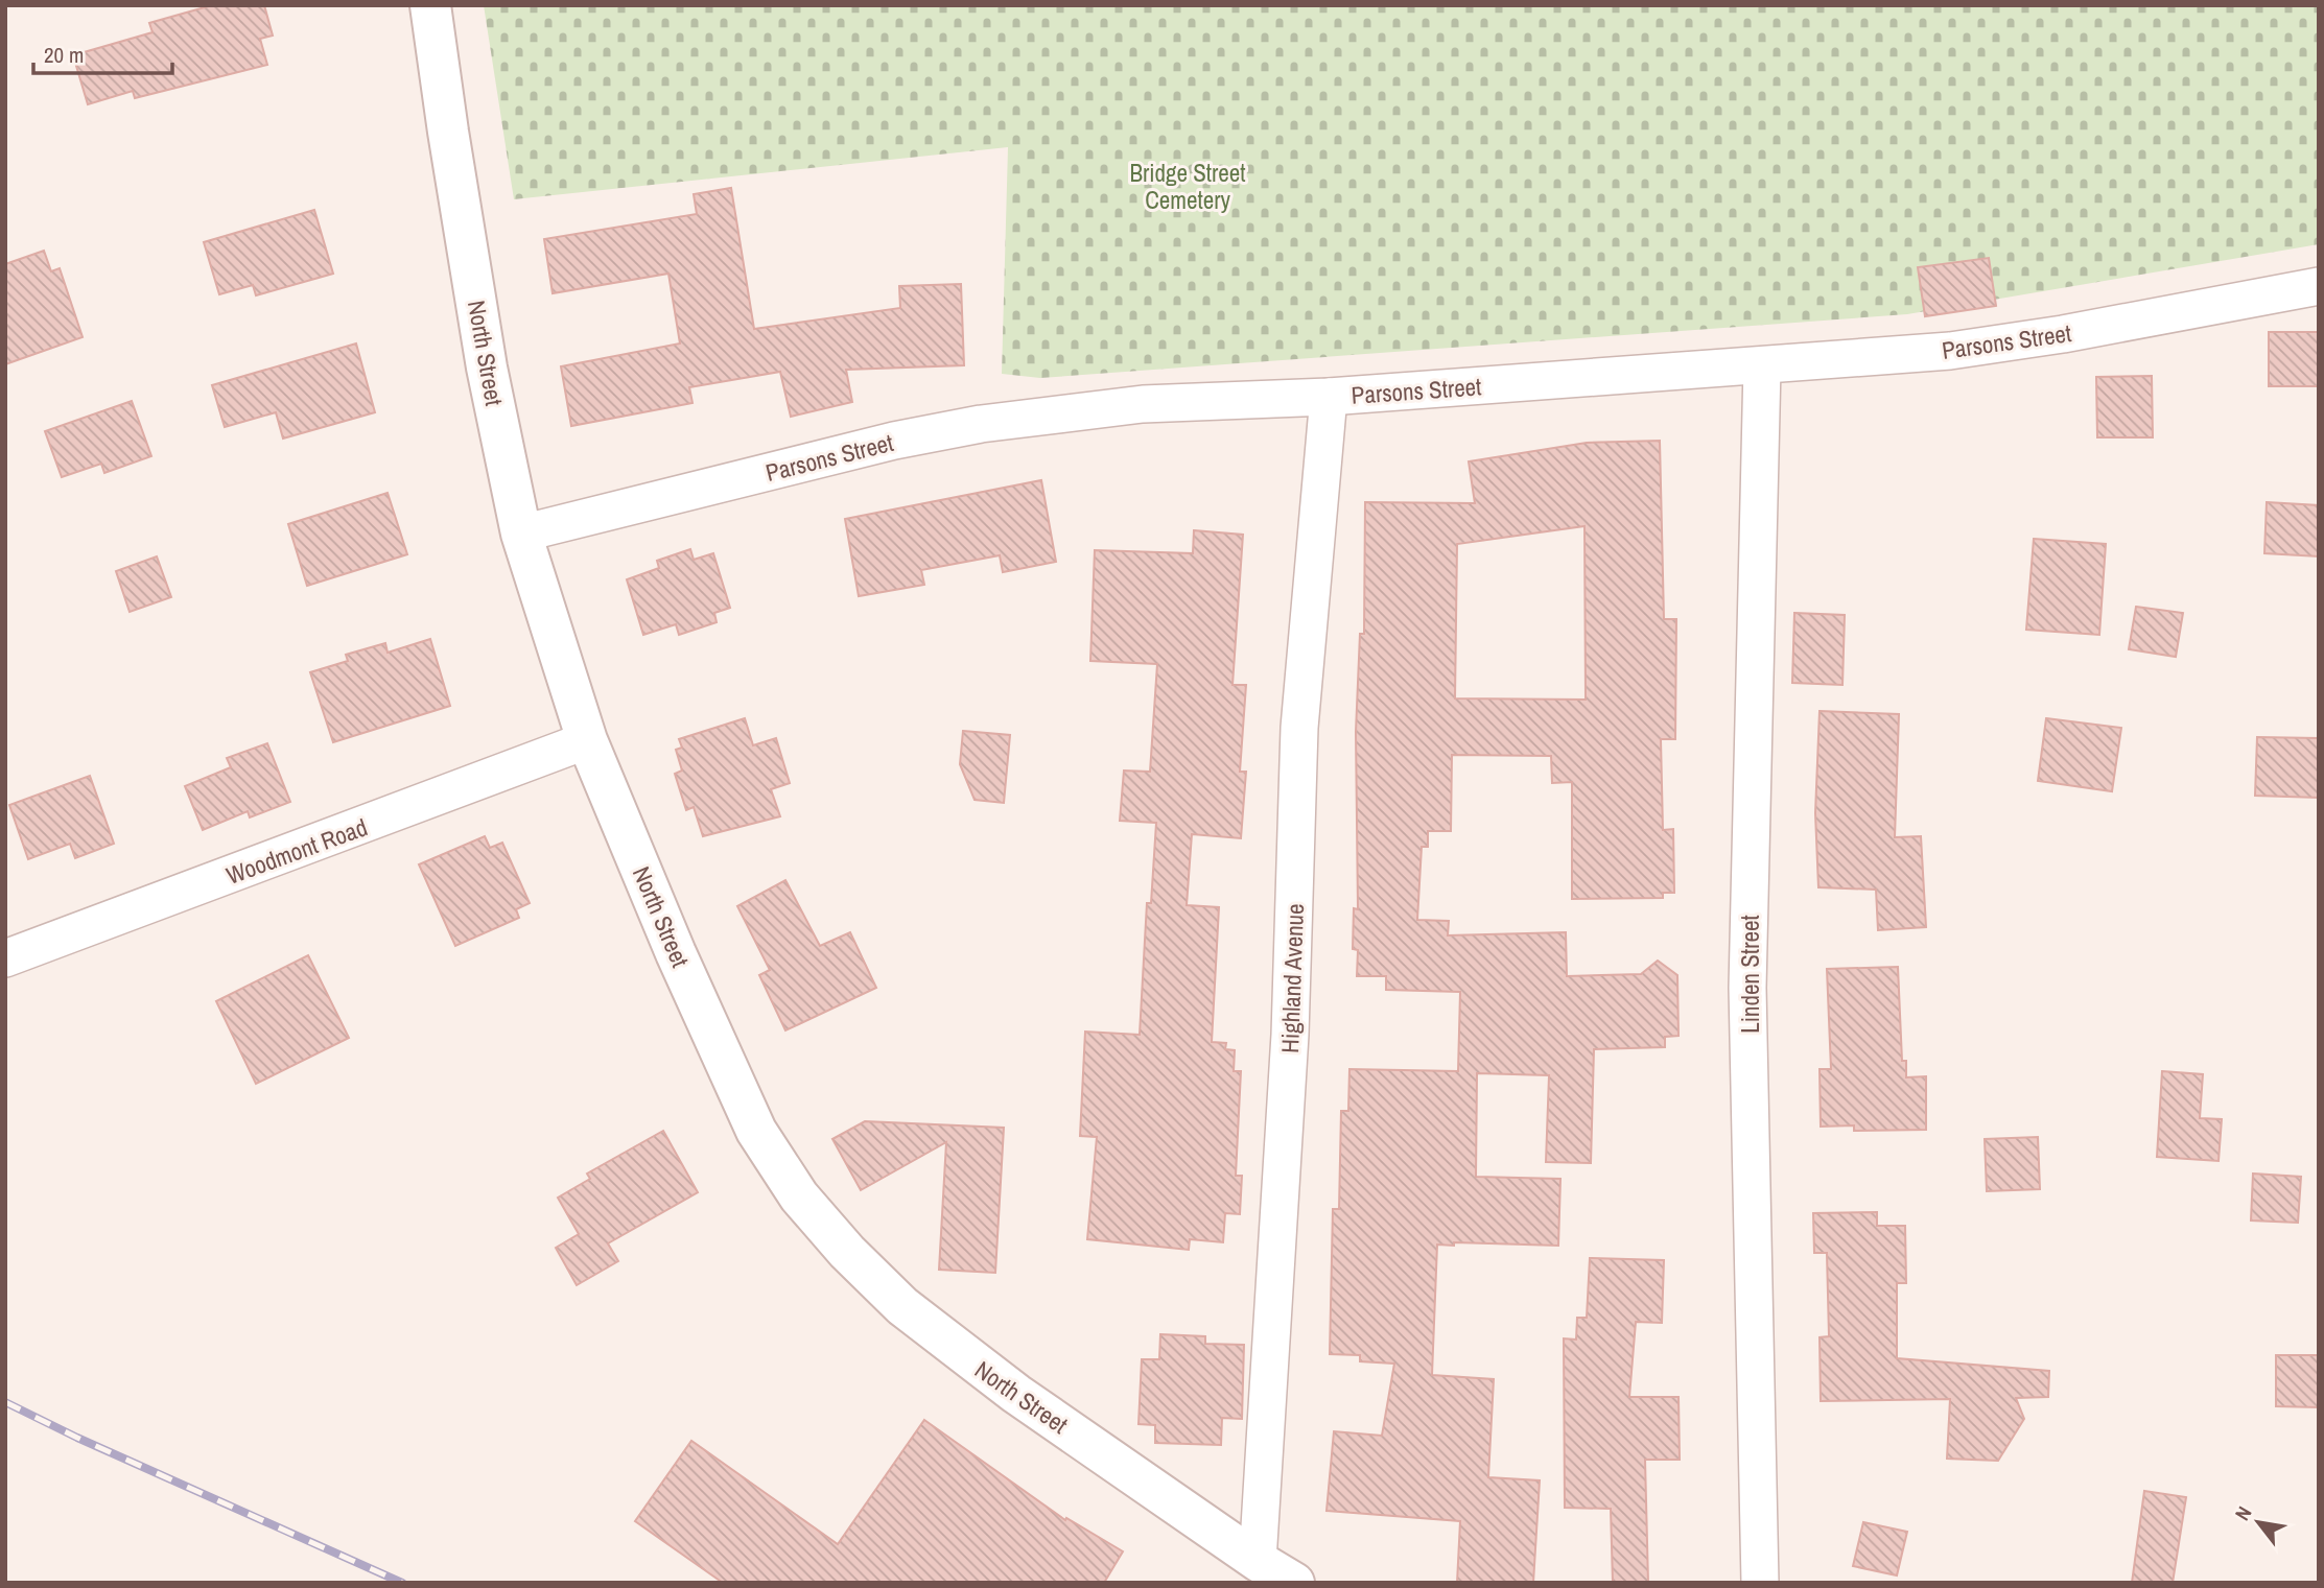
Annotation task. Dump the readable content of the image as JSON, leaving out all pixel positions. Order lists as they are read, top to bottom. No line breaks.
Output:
{"streets":{"street":["Parsons Street","North Street","Woodmont Road","Linden Street","Highland Avenue"]},"crossings":[["Parsons Street","North Street"],["Parsons Street","Linden Street"],["Parsons Street","Highland Avenue"],["North Street","Woodmont Road"],["North Street","Highland Avenue"]],"parks":["Bridge Street Cemetery"],"scale_bar":"20 m","north":"top left"}
